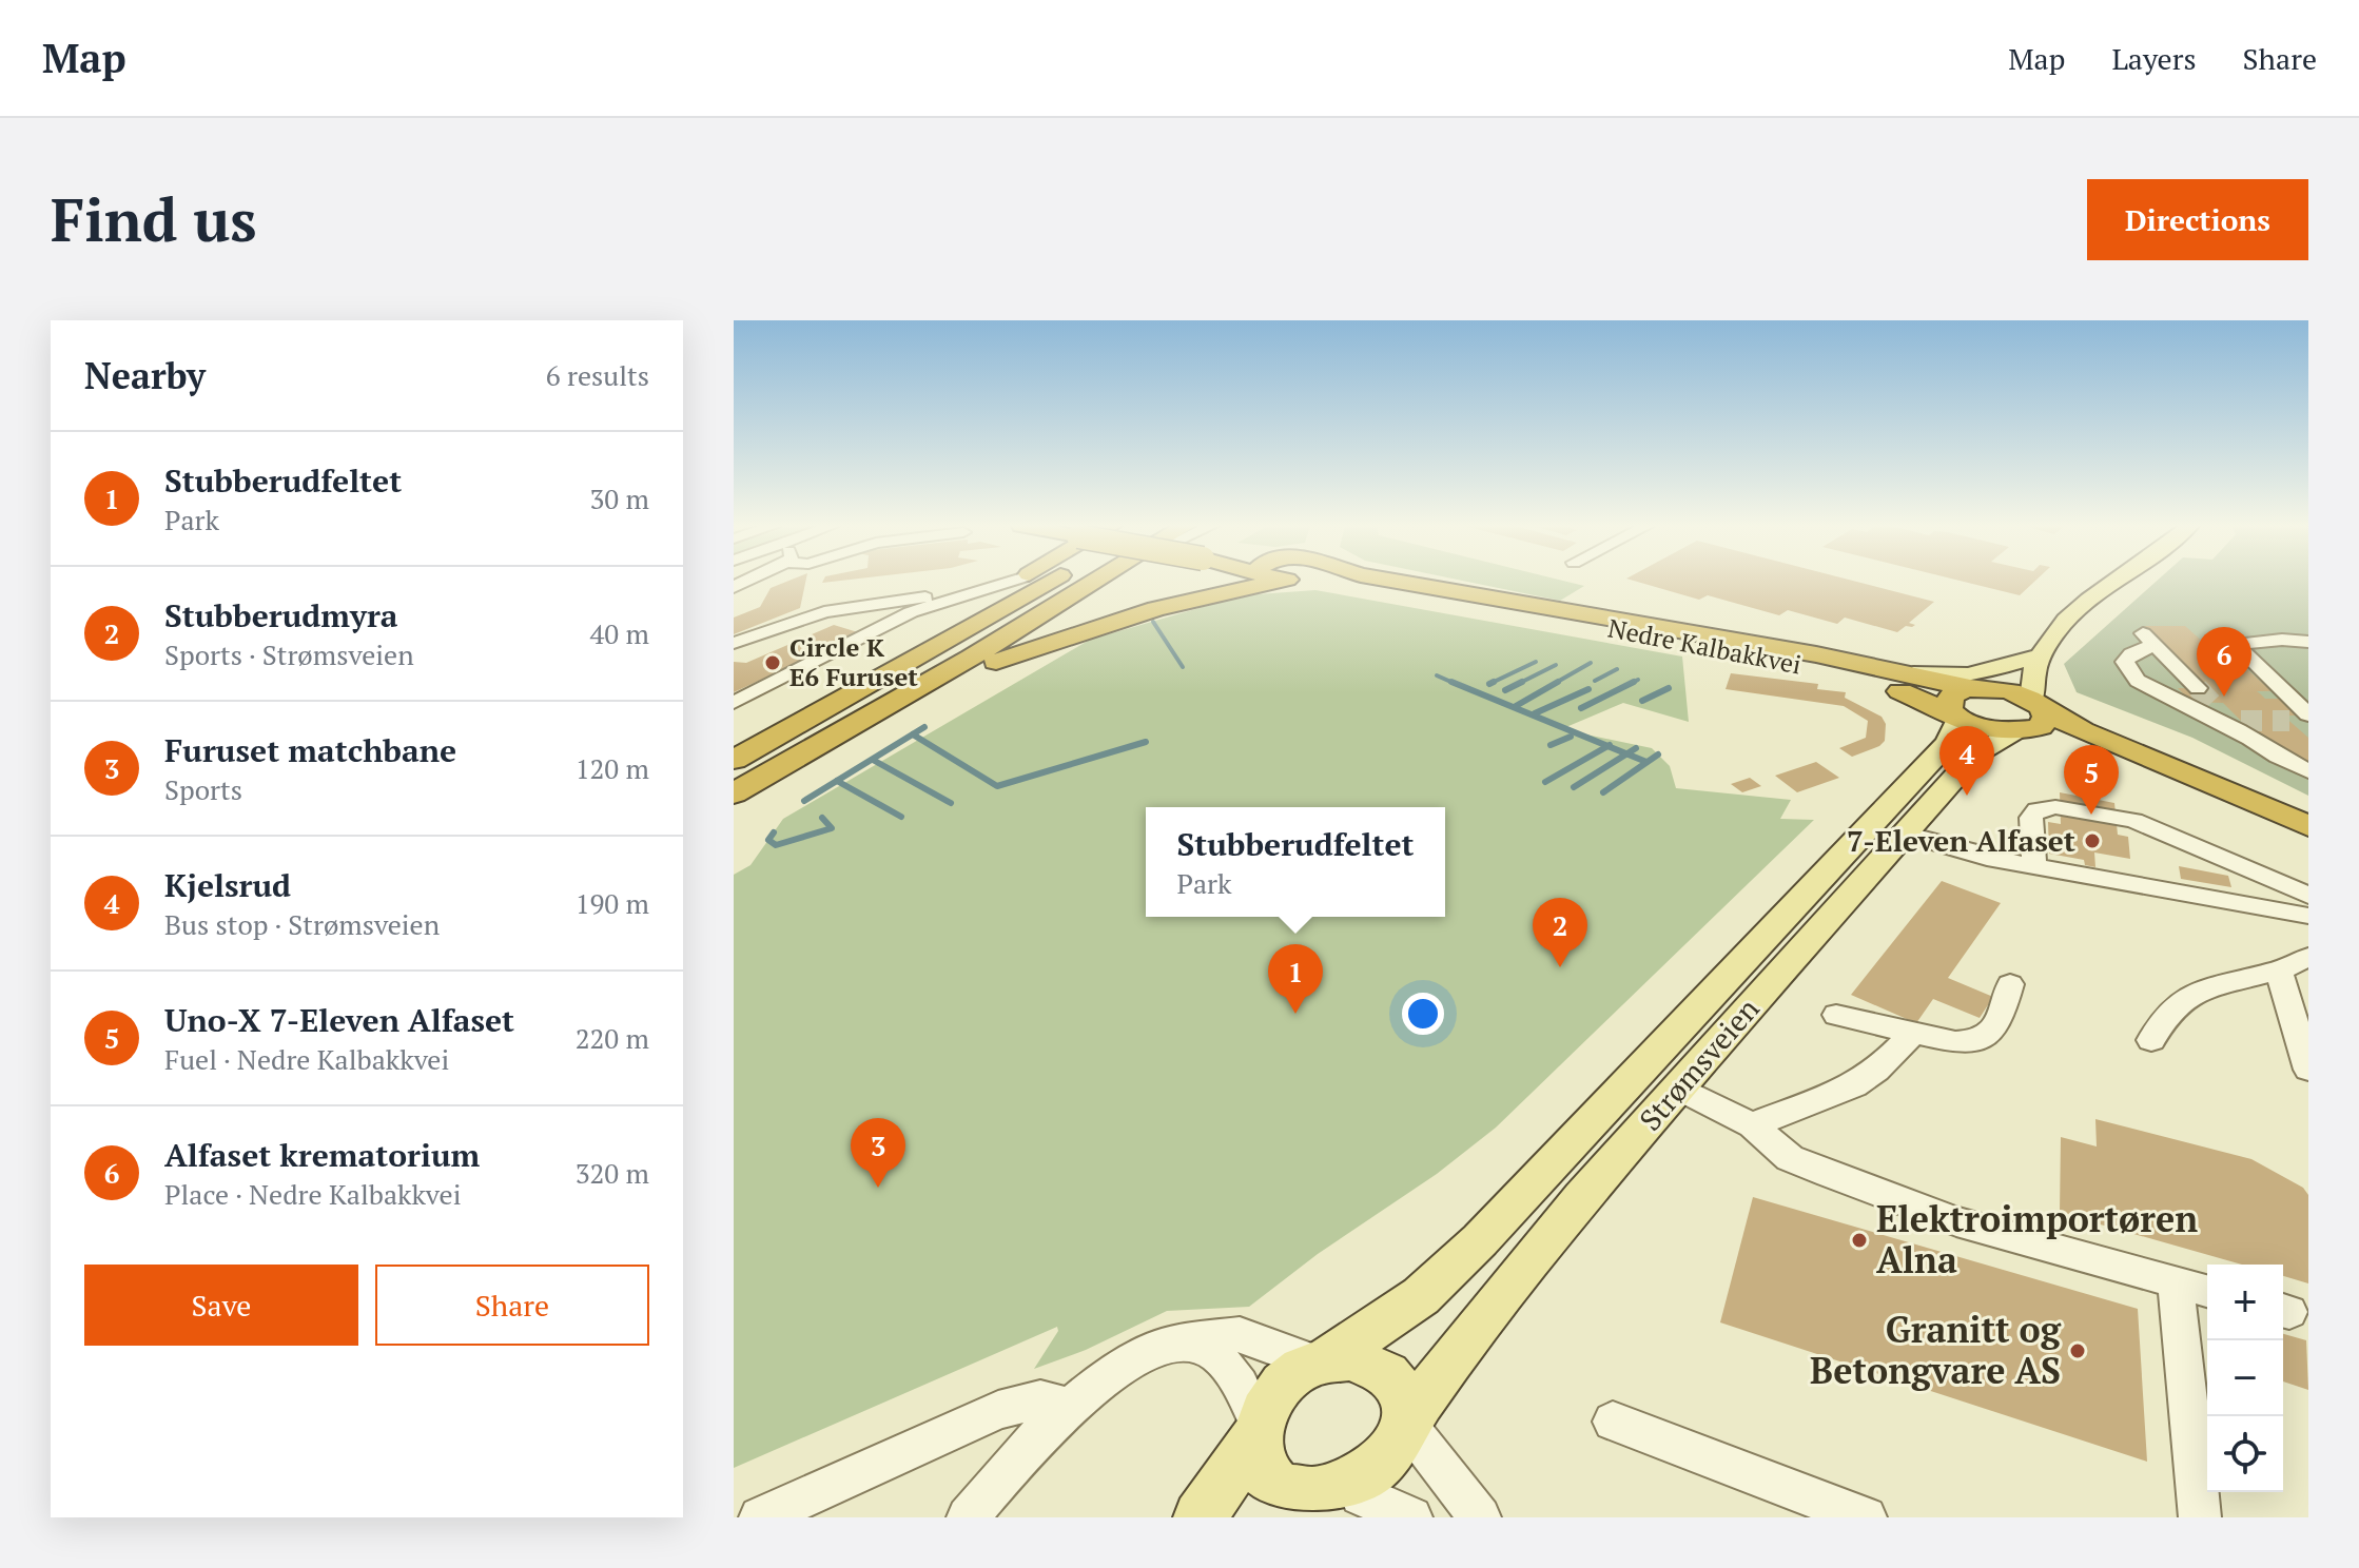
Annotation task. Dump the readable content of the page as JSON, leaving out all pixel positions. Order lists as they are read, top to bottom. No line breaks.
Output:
{"streets":{"highway":["Nedre Kalbakkvei"],"main road":["Strømsveien"]},"crossings":[["Nedre Kalbakkvei","Strømsveien"]],"places":["Circle K E6 Furuset","7-Eleven Alfaset","Elektroimportøren Alna","Granitt og Betongvare AS"],"page":{"header":"Map","nav":["Map","Layers","Share"],"buttons":["Directions",["Save","Share"]],"title":"Find us","heading":["Nearby","6 results"],"list":[{"mark":"1","name":"Stubberudfeltet","note":"Park","value":"30 m"},{"mark":"2","name":"Stubberudmyra","note":"Sports · Strømsveien","value":"40 m"},{"mark":"3","name":"Furuset matchbane","note":"Sports","value":"120 m"},{"mark":"4","name":"Kjelsrud","note":"Bus stop · Strømsveien","value":"190 m"},{"mark":"5","name":"Uno-X 7-Eleven Alfaset","note":"Fuel · Nedre Kalbakkvei","value":"220 m"},{"mark":"6","name":"Alfaset krematorium","note":"Place · Nedre Kalbakkvei","value":"320 m"}],"pins":["6","4","5","2","1","3"],"popup":["Stubberudfeltet","Park"],"map_buttons":["+","−"]}}
